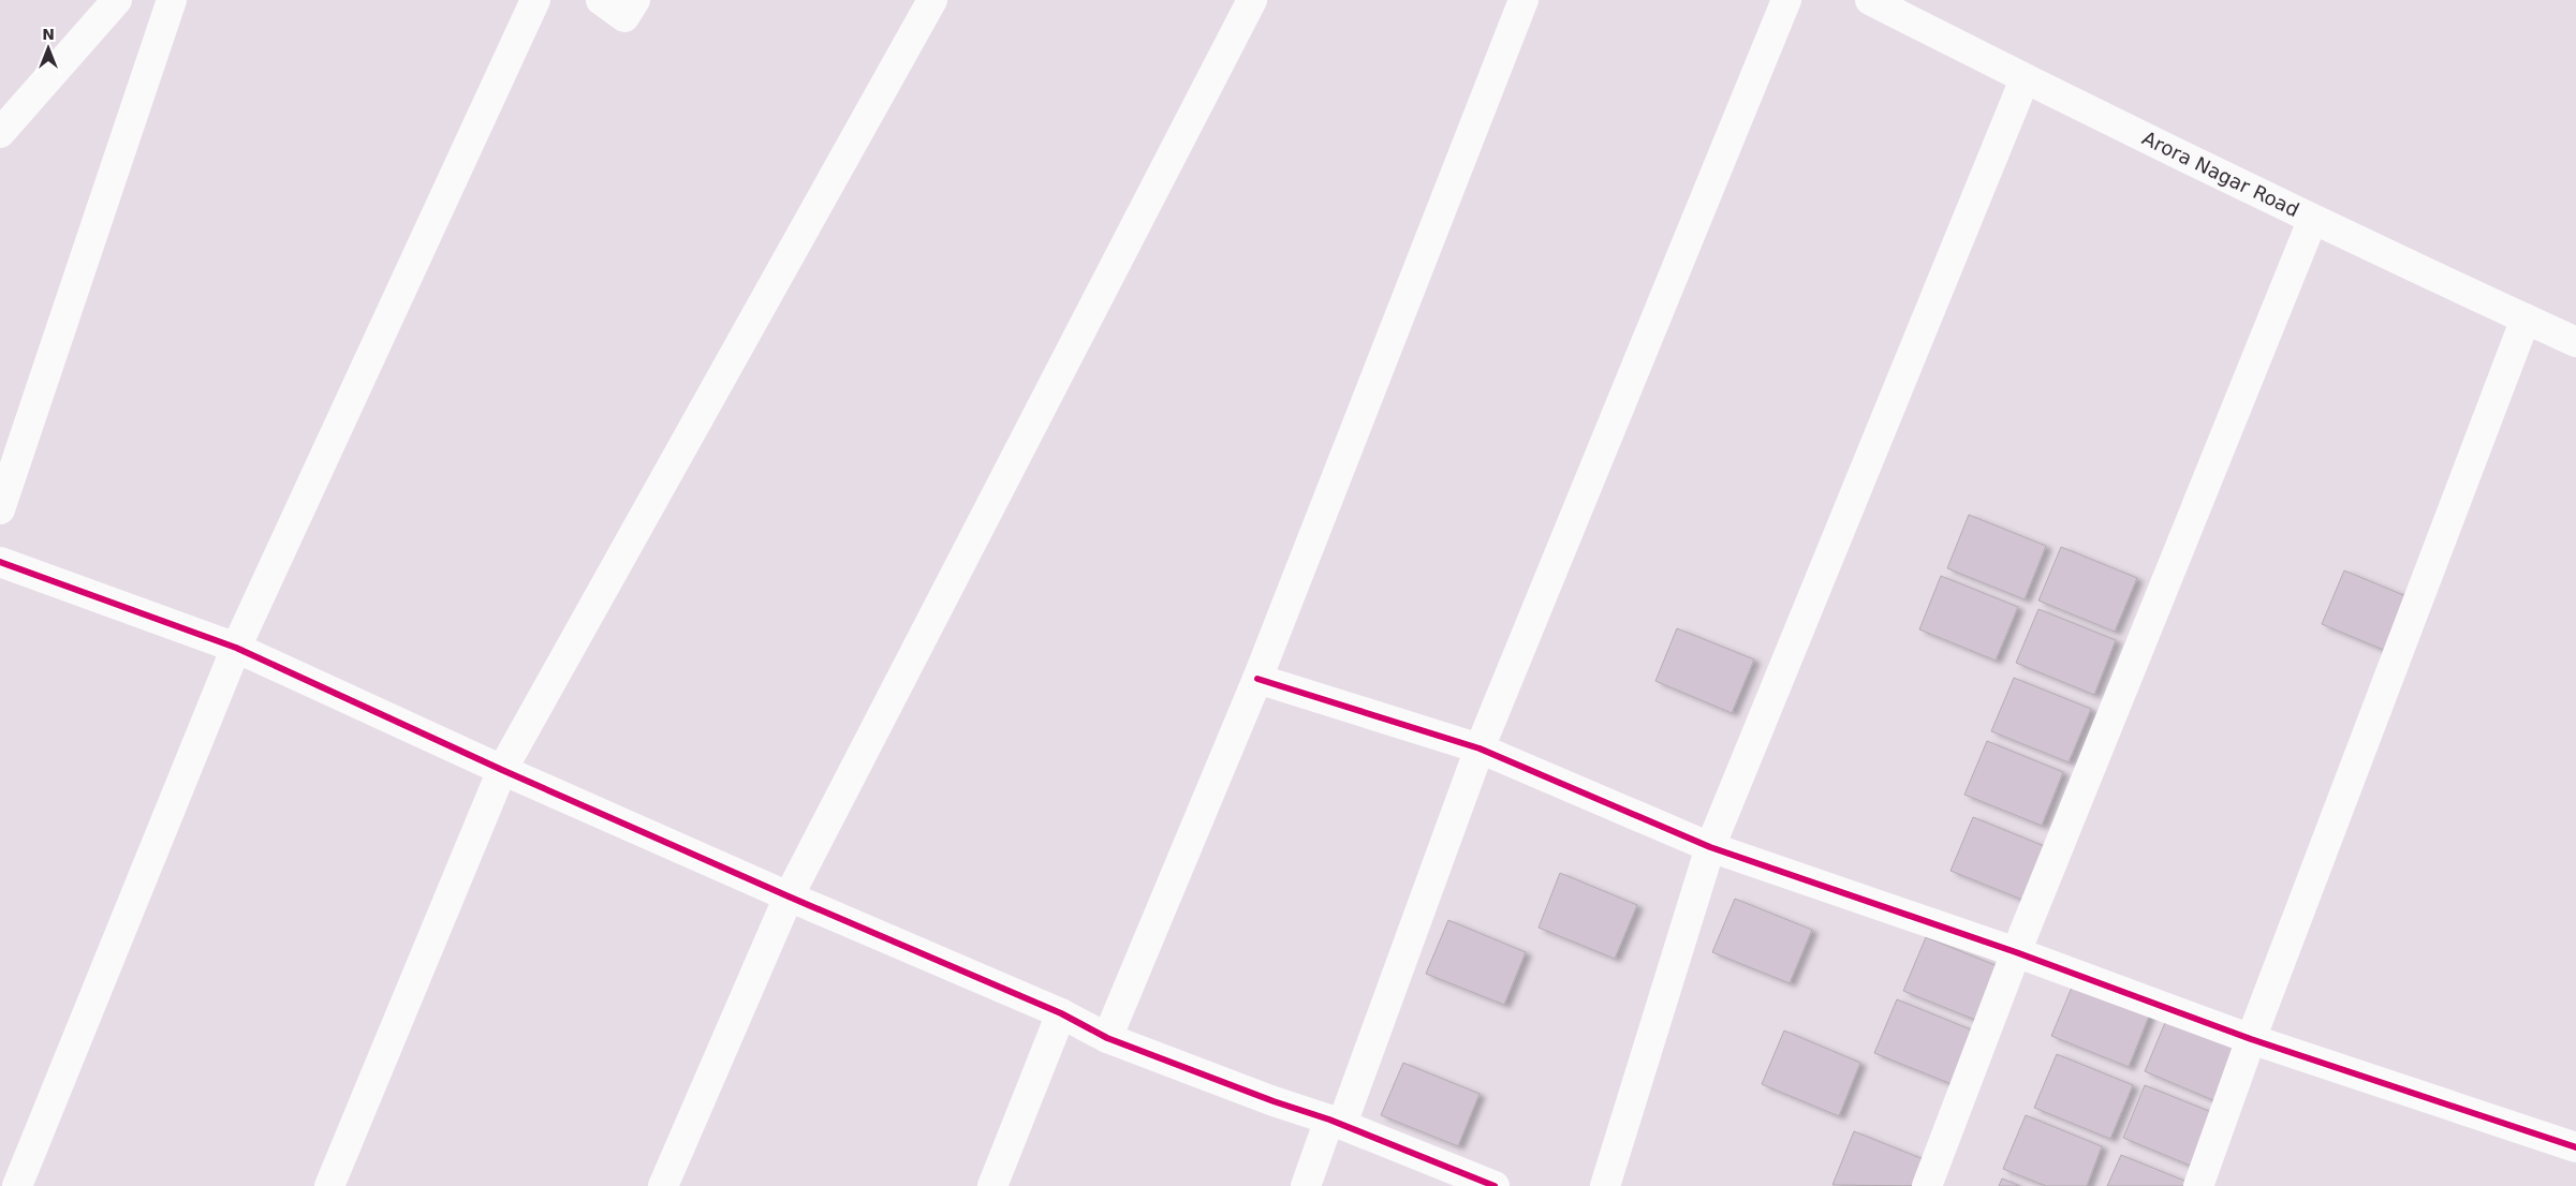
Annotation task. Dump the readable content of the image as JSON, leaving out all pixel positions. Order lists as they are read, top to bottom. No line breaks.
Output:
{"streets":{"street":["Arora Nagar Road"]},"north":"top"}
